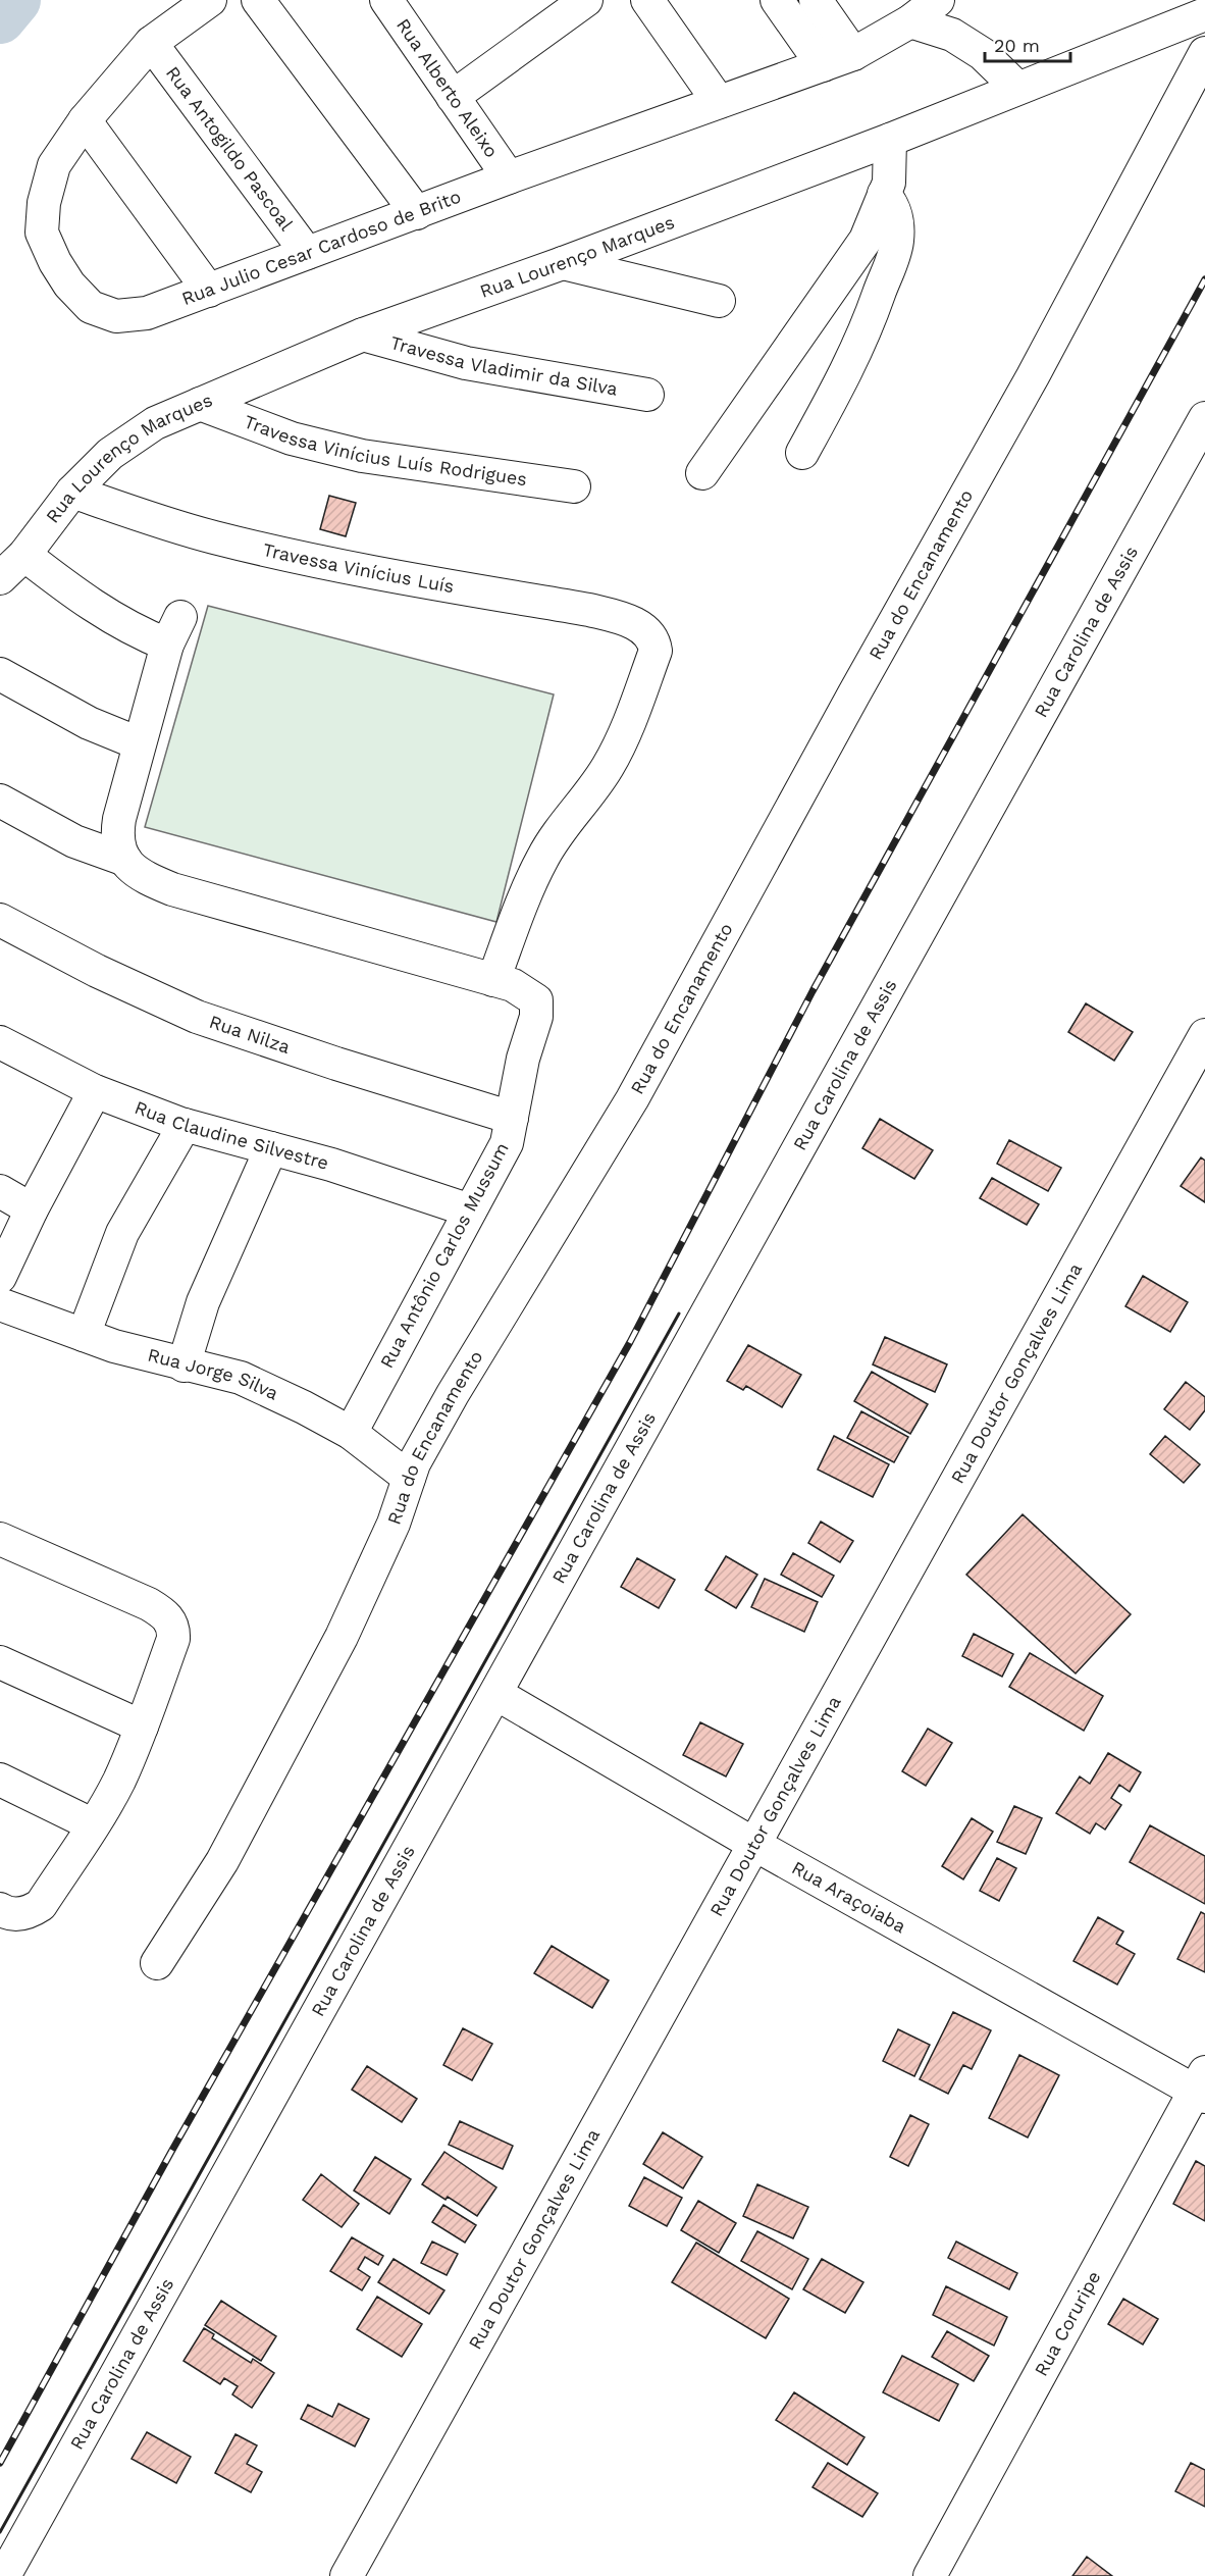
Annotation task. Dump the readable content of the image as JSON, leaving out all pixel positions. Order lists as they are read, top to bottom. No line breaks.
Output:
{"streets":{"street":["Rua Alberto Aleixo","Rua Antogildo Pascoal","Rua Julio Cesar Cardoso de Brito","Rua Lourenço Marques","Travessa Vladimir da Silva","Travessa Vinícius Luís Rodrigues","Travessa Vinícius Luís","Rua do Encanamento","Rua Carolina de Assis","Rua Nilza","Rua Claudine Silvestre","Rua Antônio Carlos Mussum","Rua Doutor Gonçalves Lima","Rua Jorge Silva","Rua Araçoiaba","Rua Coruripe"]},"crossings":[["Rua Alberto Aleixo","Rua Julio Cesar Cardoso de Brito"],["Rua Antogildo Pascoal","Rua Julio Cesar Cardoso de Brito"],["Rua Lourenço Marques","Travessa Vladimir da Silva"],["Rua Lourenço Marques","Travessa Vinícius Luís Rodrigues"],["Rua Lourenço Marques","Travessa Vinícius Luís"],["Travessa Vinícius Luís","Rua Antônio Carlos Mussum"],["Rua do Encanamento","Rua Jorge Silva"],["Rua Carolina de Assis","Rua Araçoiaba"],["Rua Nilza","Rua Antônio Carlos Mussum"],["Rua Claudine Silvestre","Rua Antônio Carlos Mussum"],["Rua Antônio Carlos Mussum","Rua Jorge Silva"],["Rua Doutor Gonçalves Lima","Rua Araçoiaba"],["Rua Araçoiaba","Rua Coruripe"]],"scale_bar":"20 m"}
